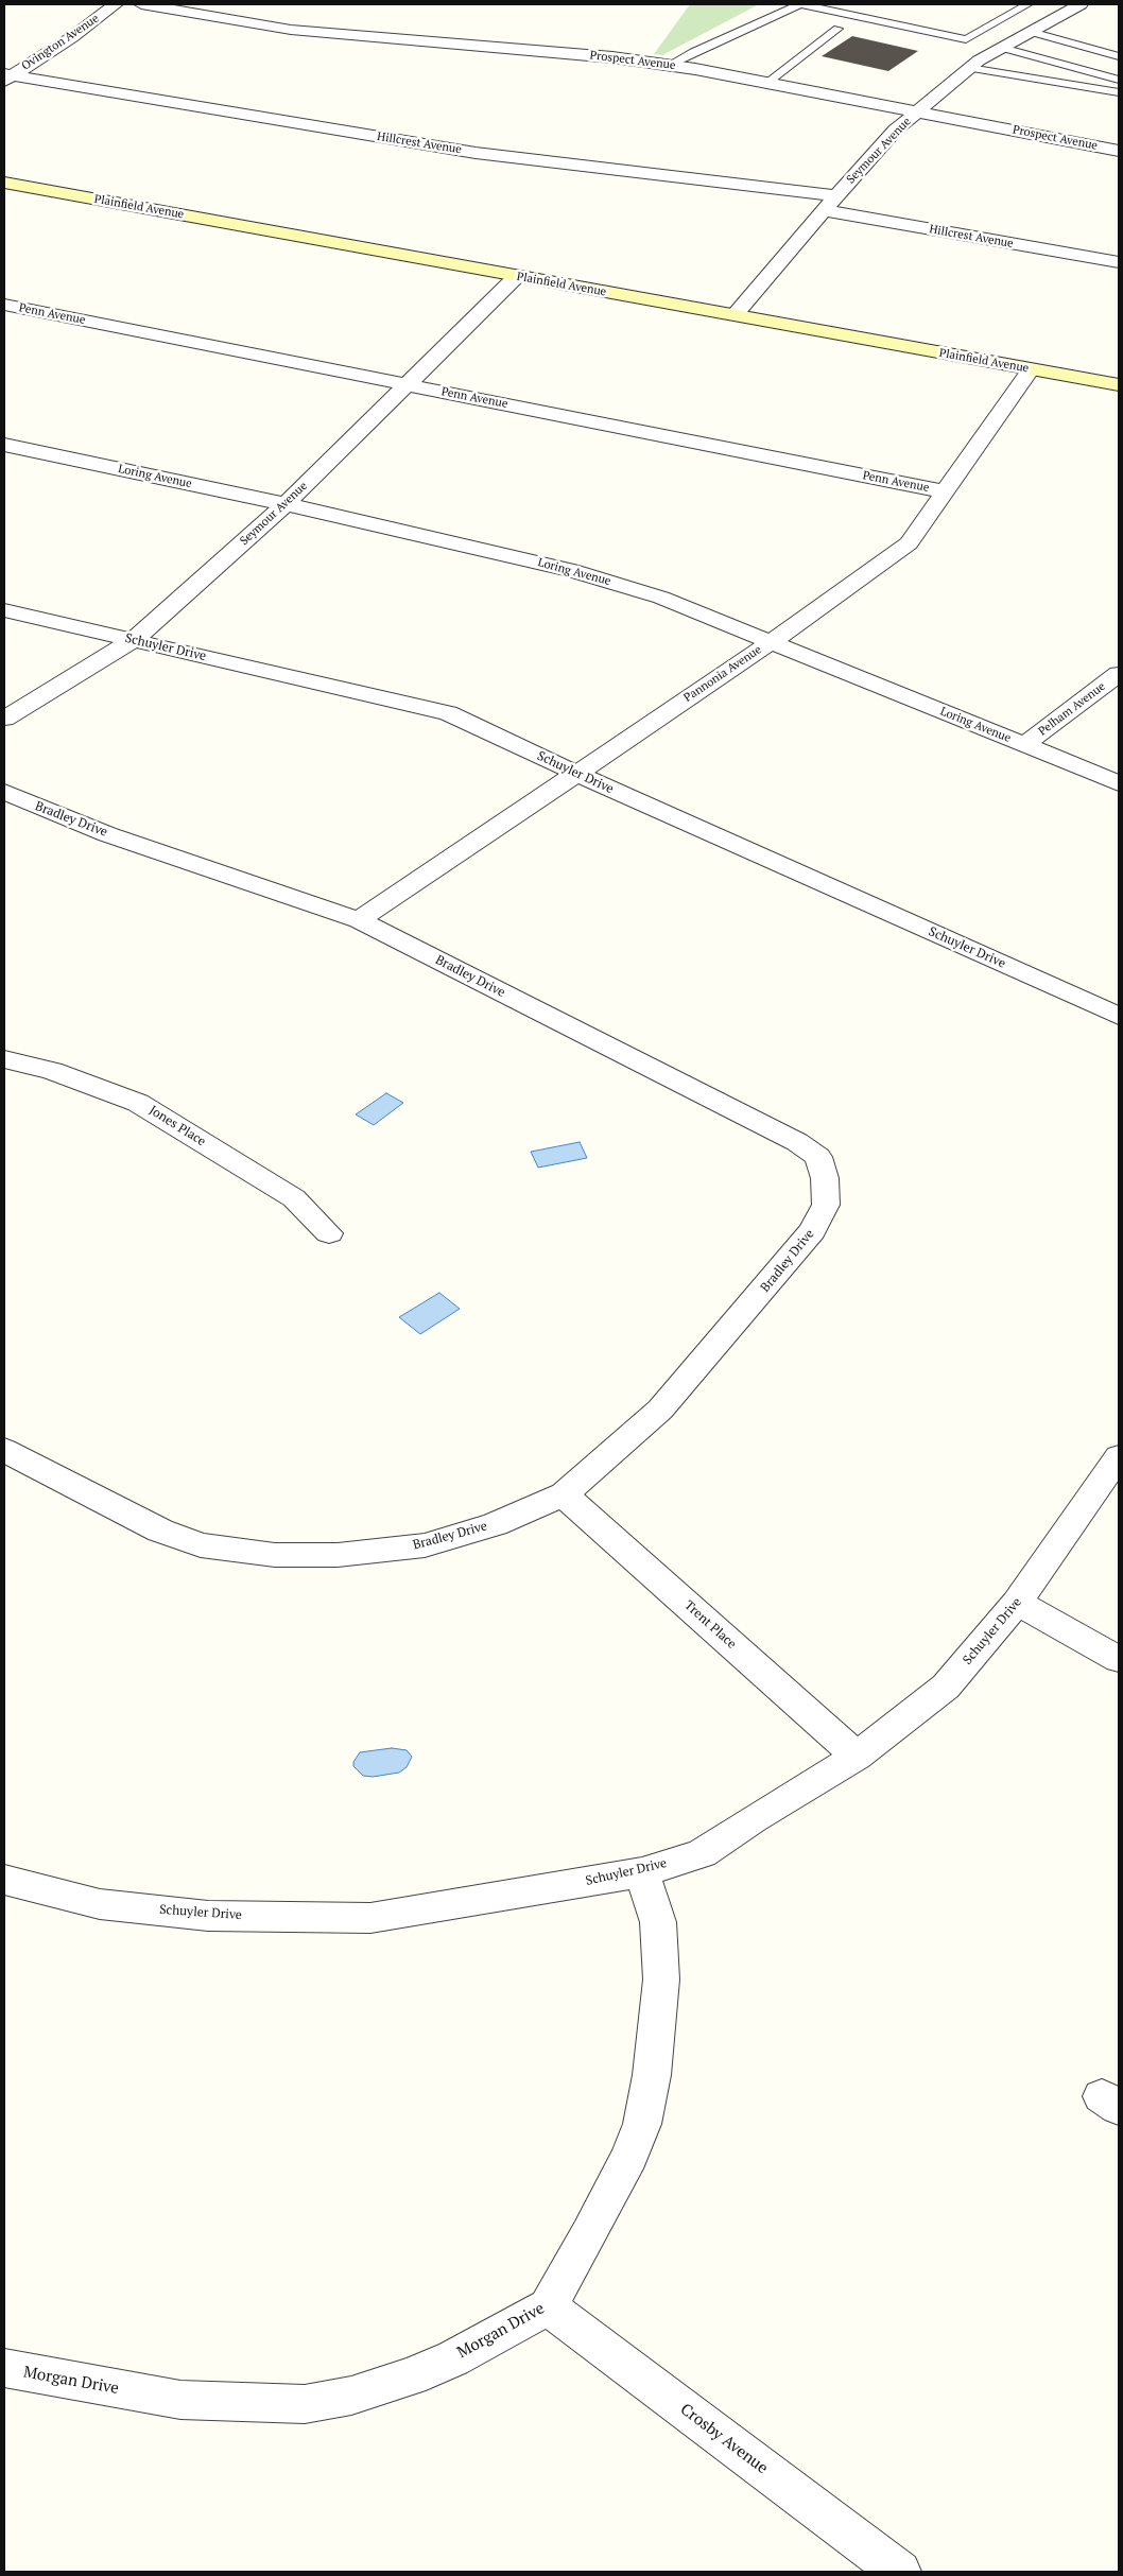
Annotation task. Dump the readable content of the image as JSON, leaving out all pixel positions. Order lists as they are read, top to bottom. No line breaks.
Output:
{"streets":{"street":["Ovington Avenue","Prospect Avenue","Hillcrest Avenue","Seymour Avenue","Plainfield Avenue","Penn Avenue","Loring Avenue","Schuyler Drive","Pannonia Avenue","Pelham Avenue","Bradley Drive","Jones Place","Trent Place","Morgan Drive","Crosby Avenue"]},"crossings":[["Ovington Avenue","Hillcrest Avenue"],["Prospect Avenue","Seymour Avenue"],["Hillcrest Avenue","Seymour Avenue"],["Seymour Avenue","Plainfield Avenue"],["Seymour Avenue","Penn Avenue"],["Seymour Avenue","Loring Avenue"],["Seymour Avenue","Schuyler Drive"],["Plainfield Avenue","Pannonia Avenue"],["Penn Avenue","Pannonia Avenue"],["Loring Avenue","Pannonia Avenue"],["Loring Avenue","Pelham Avenue"],["Schuyler Drive","Pannonia Avenue"],["Schuyler Drive","Trent Place"],["Schuyler Drive","Morgan Drive"],["Pannonia Avenue","Bradley Drive"],["Bradley Drive","Trent Place"],["Morgan Drive","Crosby Avenue"]]}
